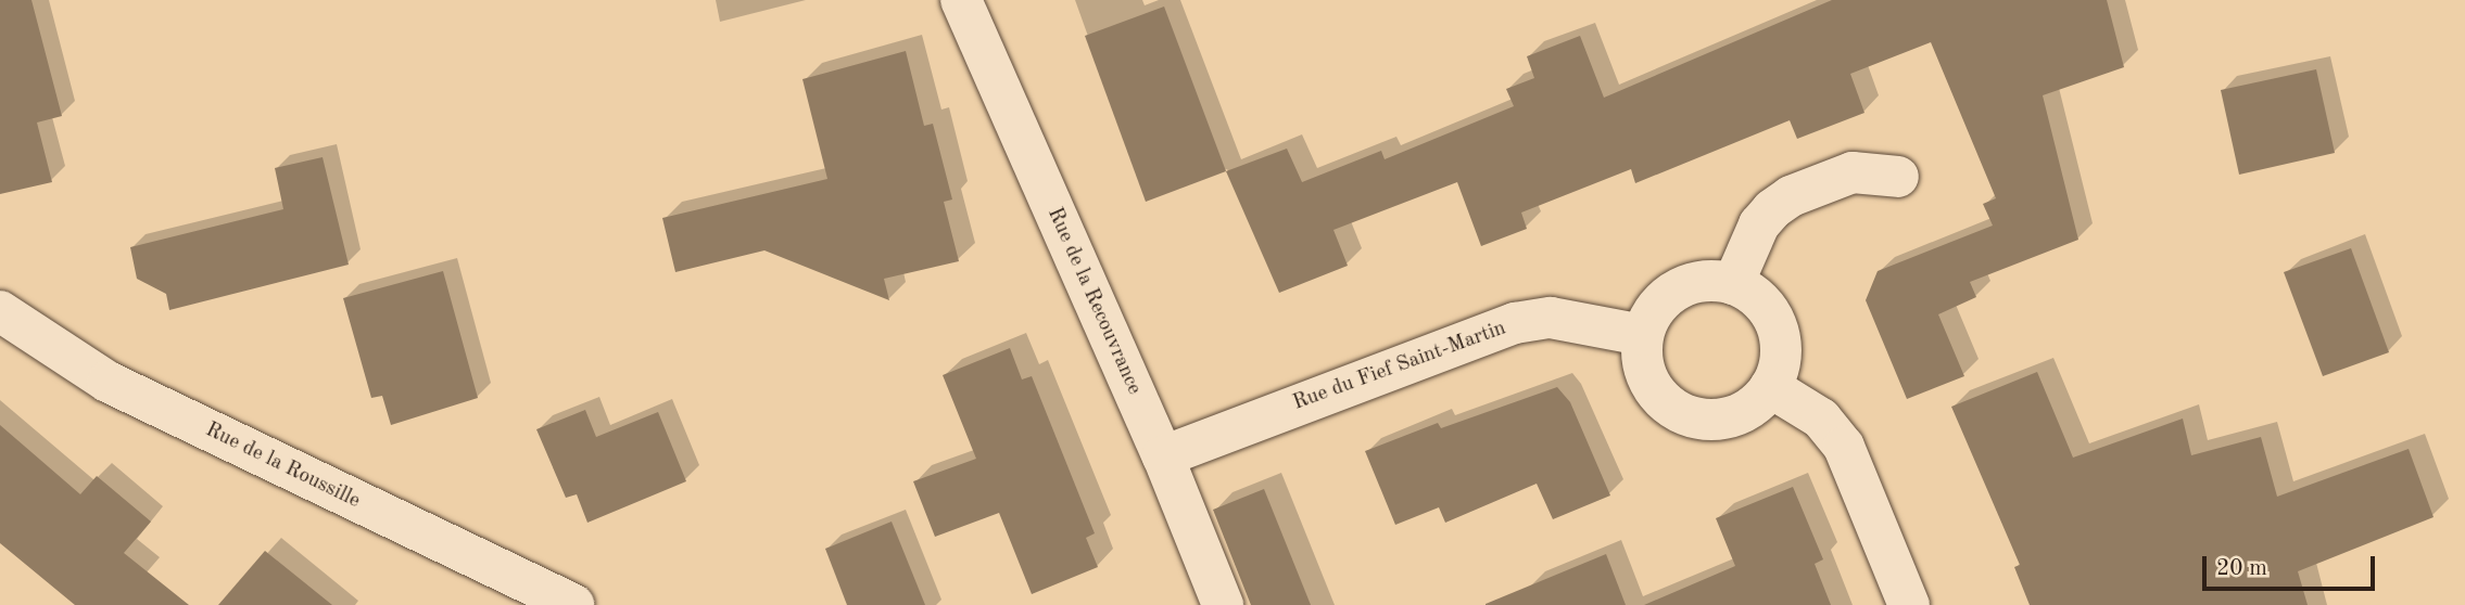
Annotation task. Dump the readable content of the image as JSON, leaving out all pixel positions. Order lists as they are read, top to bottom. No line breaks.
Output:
{"streets":{"street":["Rue de la Recouvrance","Rue du Fief Saint-Martin","Rue de la Roussille"]},"crossings":[["Rue de la Recouvrance","Rue du Fief Saint-Martin"]],"scale_bar":"20 m"}
